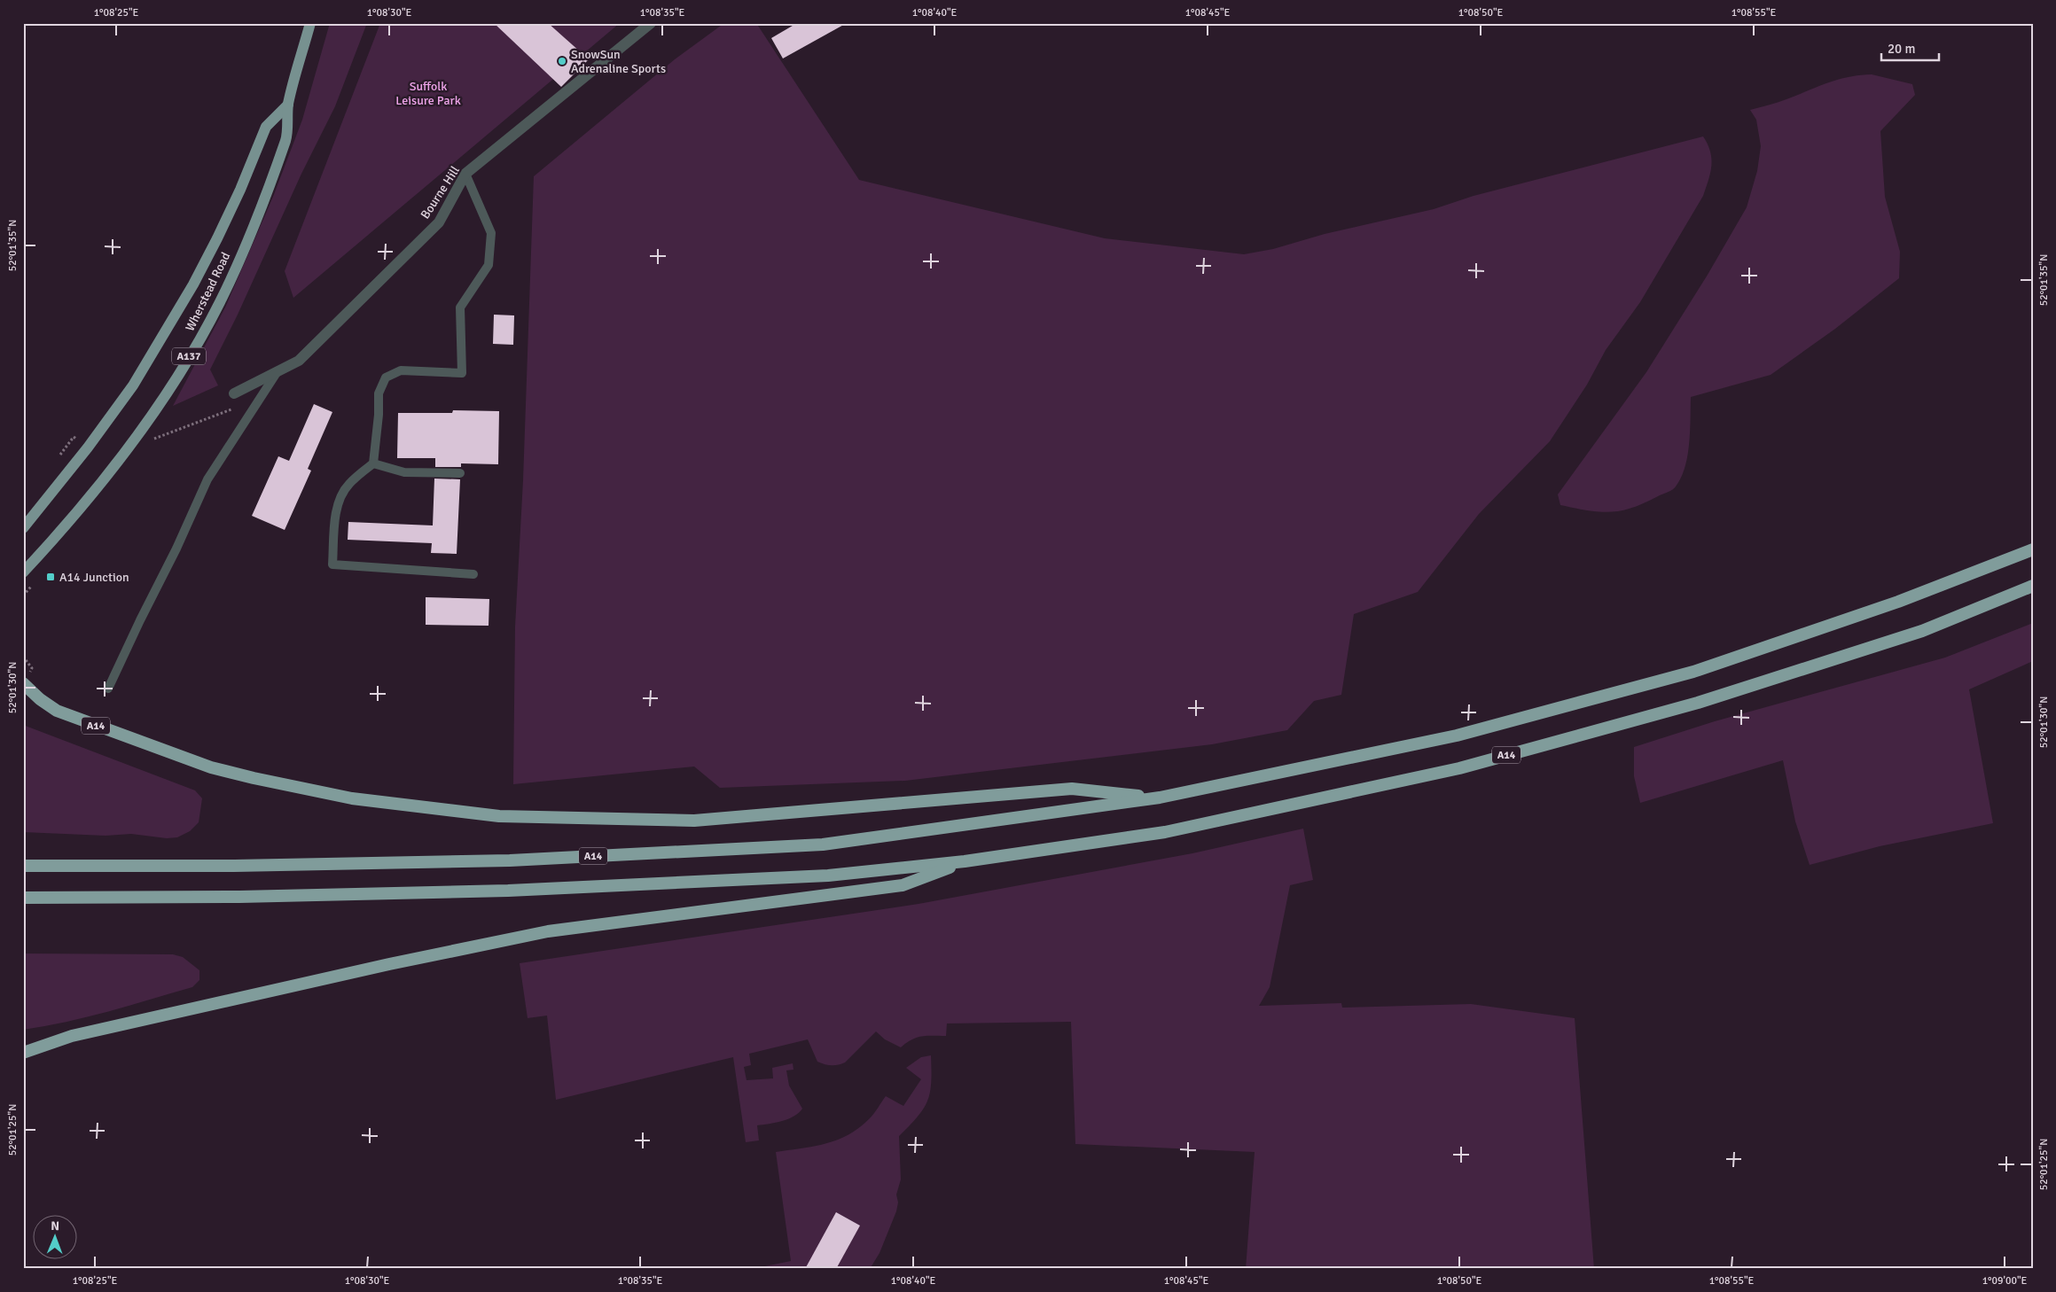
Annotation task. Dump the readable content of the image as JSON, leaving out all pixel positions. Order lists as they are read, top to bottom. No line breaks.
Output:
{"streets":{"highway":["A14"],"main road":["Wherstead Road","A137"],"street":["Bourne Hill"]},"parks":["Suffolk Leisure Park"],"places":{"other":["SnowSun Adrenaline Sports"],"transit":["A14 Junction"]},"scale_bar":"20 m","north":"top","coordinates":["1°08'25\"E","1°08'30\"E","1°08'35\"E","1°08'40\"E","1°08'45\"E","1°08'50\"E","1°08'55\"E","52°01'35\"N","52°01'30\"N","52°01'25\"N","1°09'00\"E"]}
